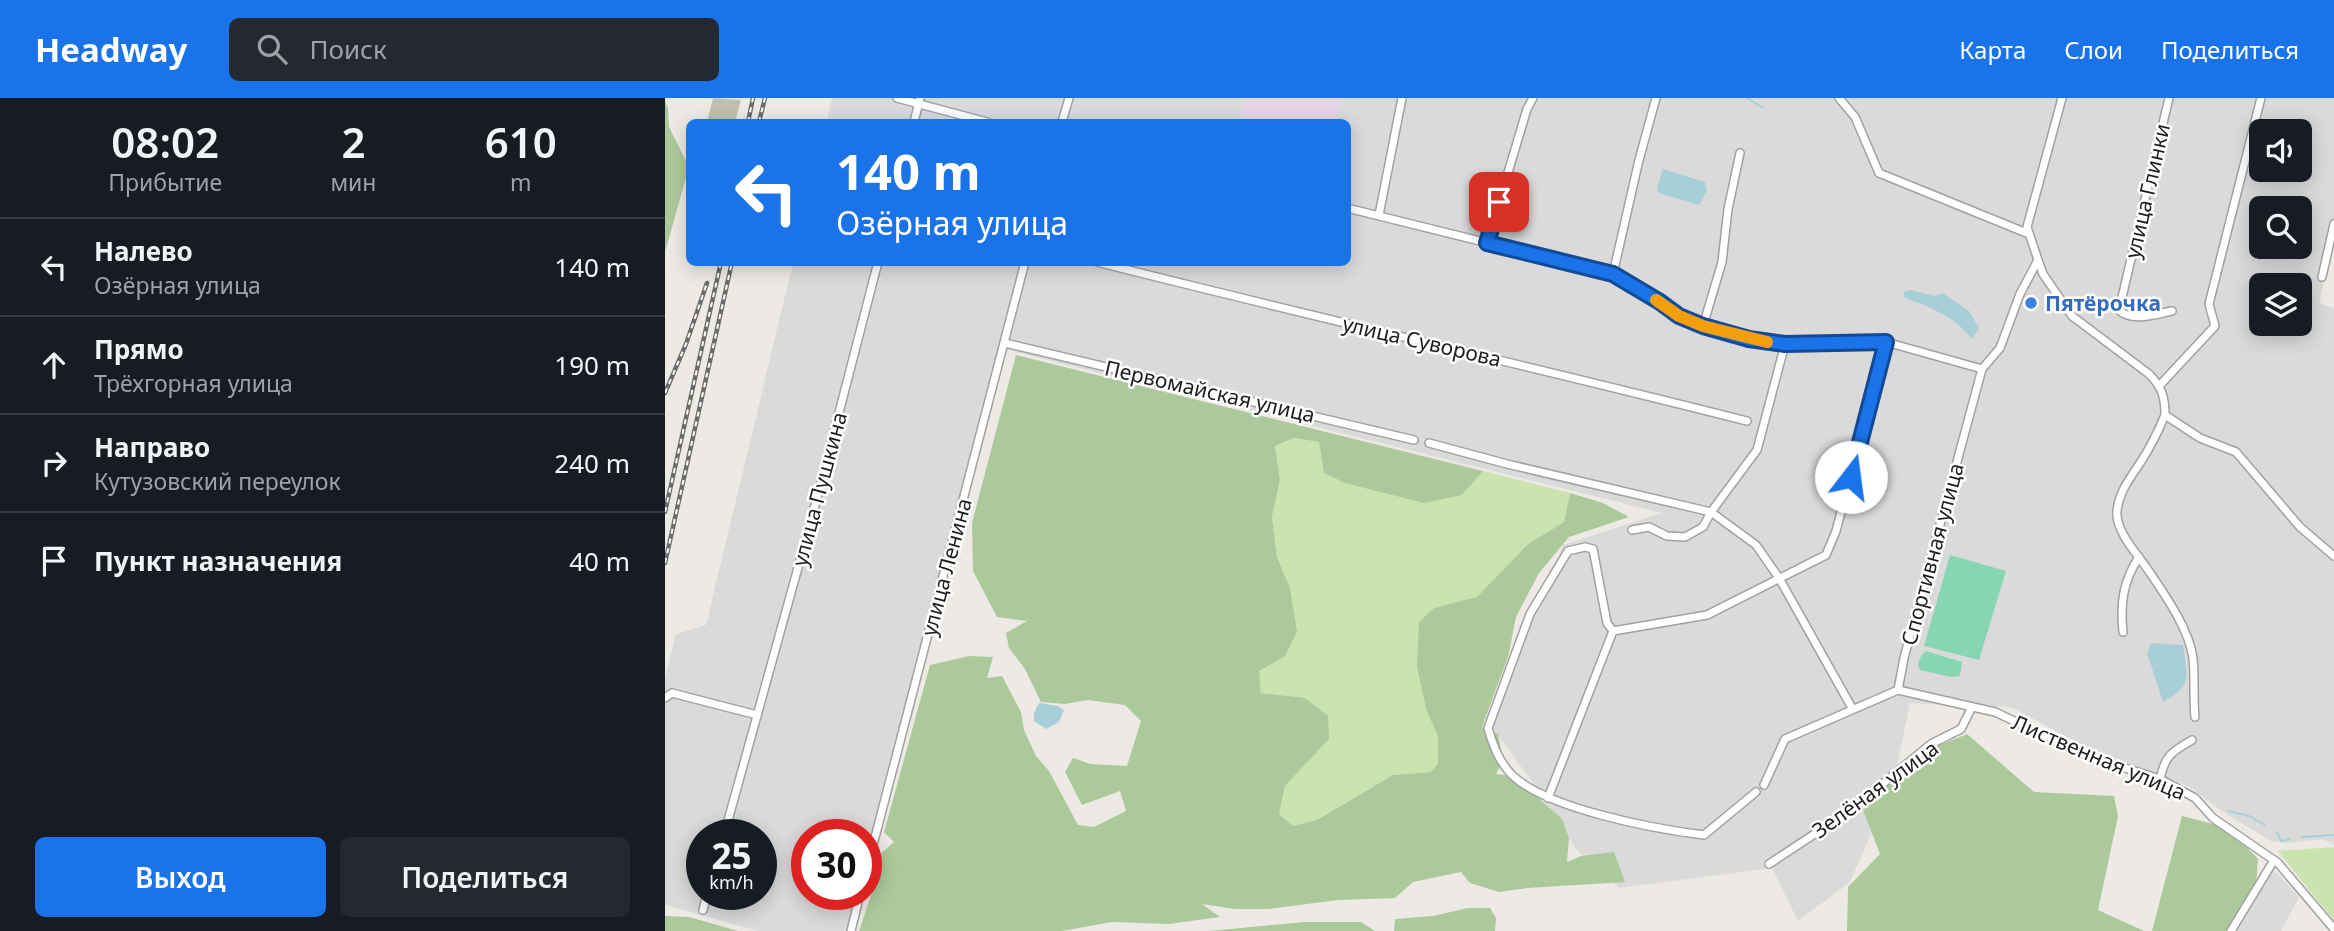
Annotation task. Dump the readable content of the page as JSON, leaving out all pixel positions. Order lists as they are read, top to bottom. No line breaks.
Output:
{"streets":{"street":["улица Глинки","улица Суворова","Первомайская улица","улица Пушкина","Спортивная улица","улица Ленина","Лиственная улица","Зелёная улица"]},"crossings":[["Первомайская улица","улица Ленина"],["Спортивная улица","Лиственная улица"],["Лиственная улица","Зелёная улица"]],"places":["Пятёрочка"],"page":{"header":"Headway","search":"Поиск","nav":["Карта","Слои","Поделиться"],"eta":["08:02","Прибытие","2","мин","610","m"],"turn":["140 m","Озёрная улица"],"list":[{"name":"Налево","note":"Озёрная улица","value":"140 m"},{"name":"Прямо","note":"Трёхгорная улица","value":"190 m"},{"name":"Направо","note":"Кутузовский переулок","value":"240 m"},{"name":"Пункт назначения","value":"40 m"}],"speed":"25 km/h","limit":"30","buttons":["Выход","Поделиться"]}}
